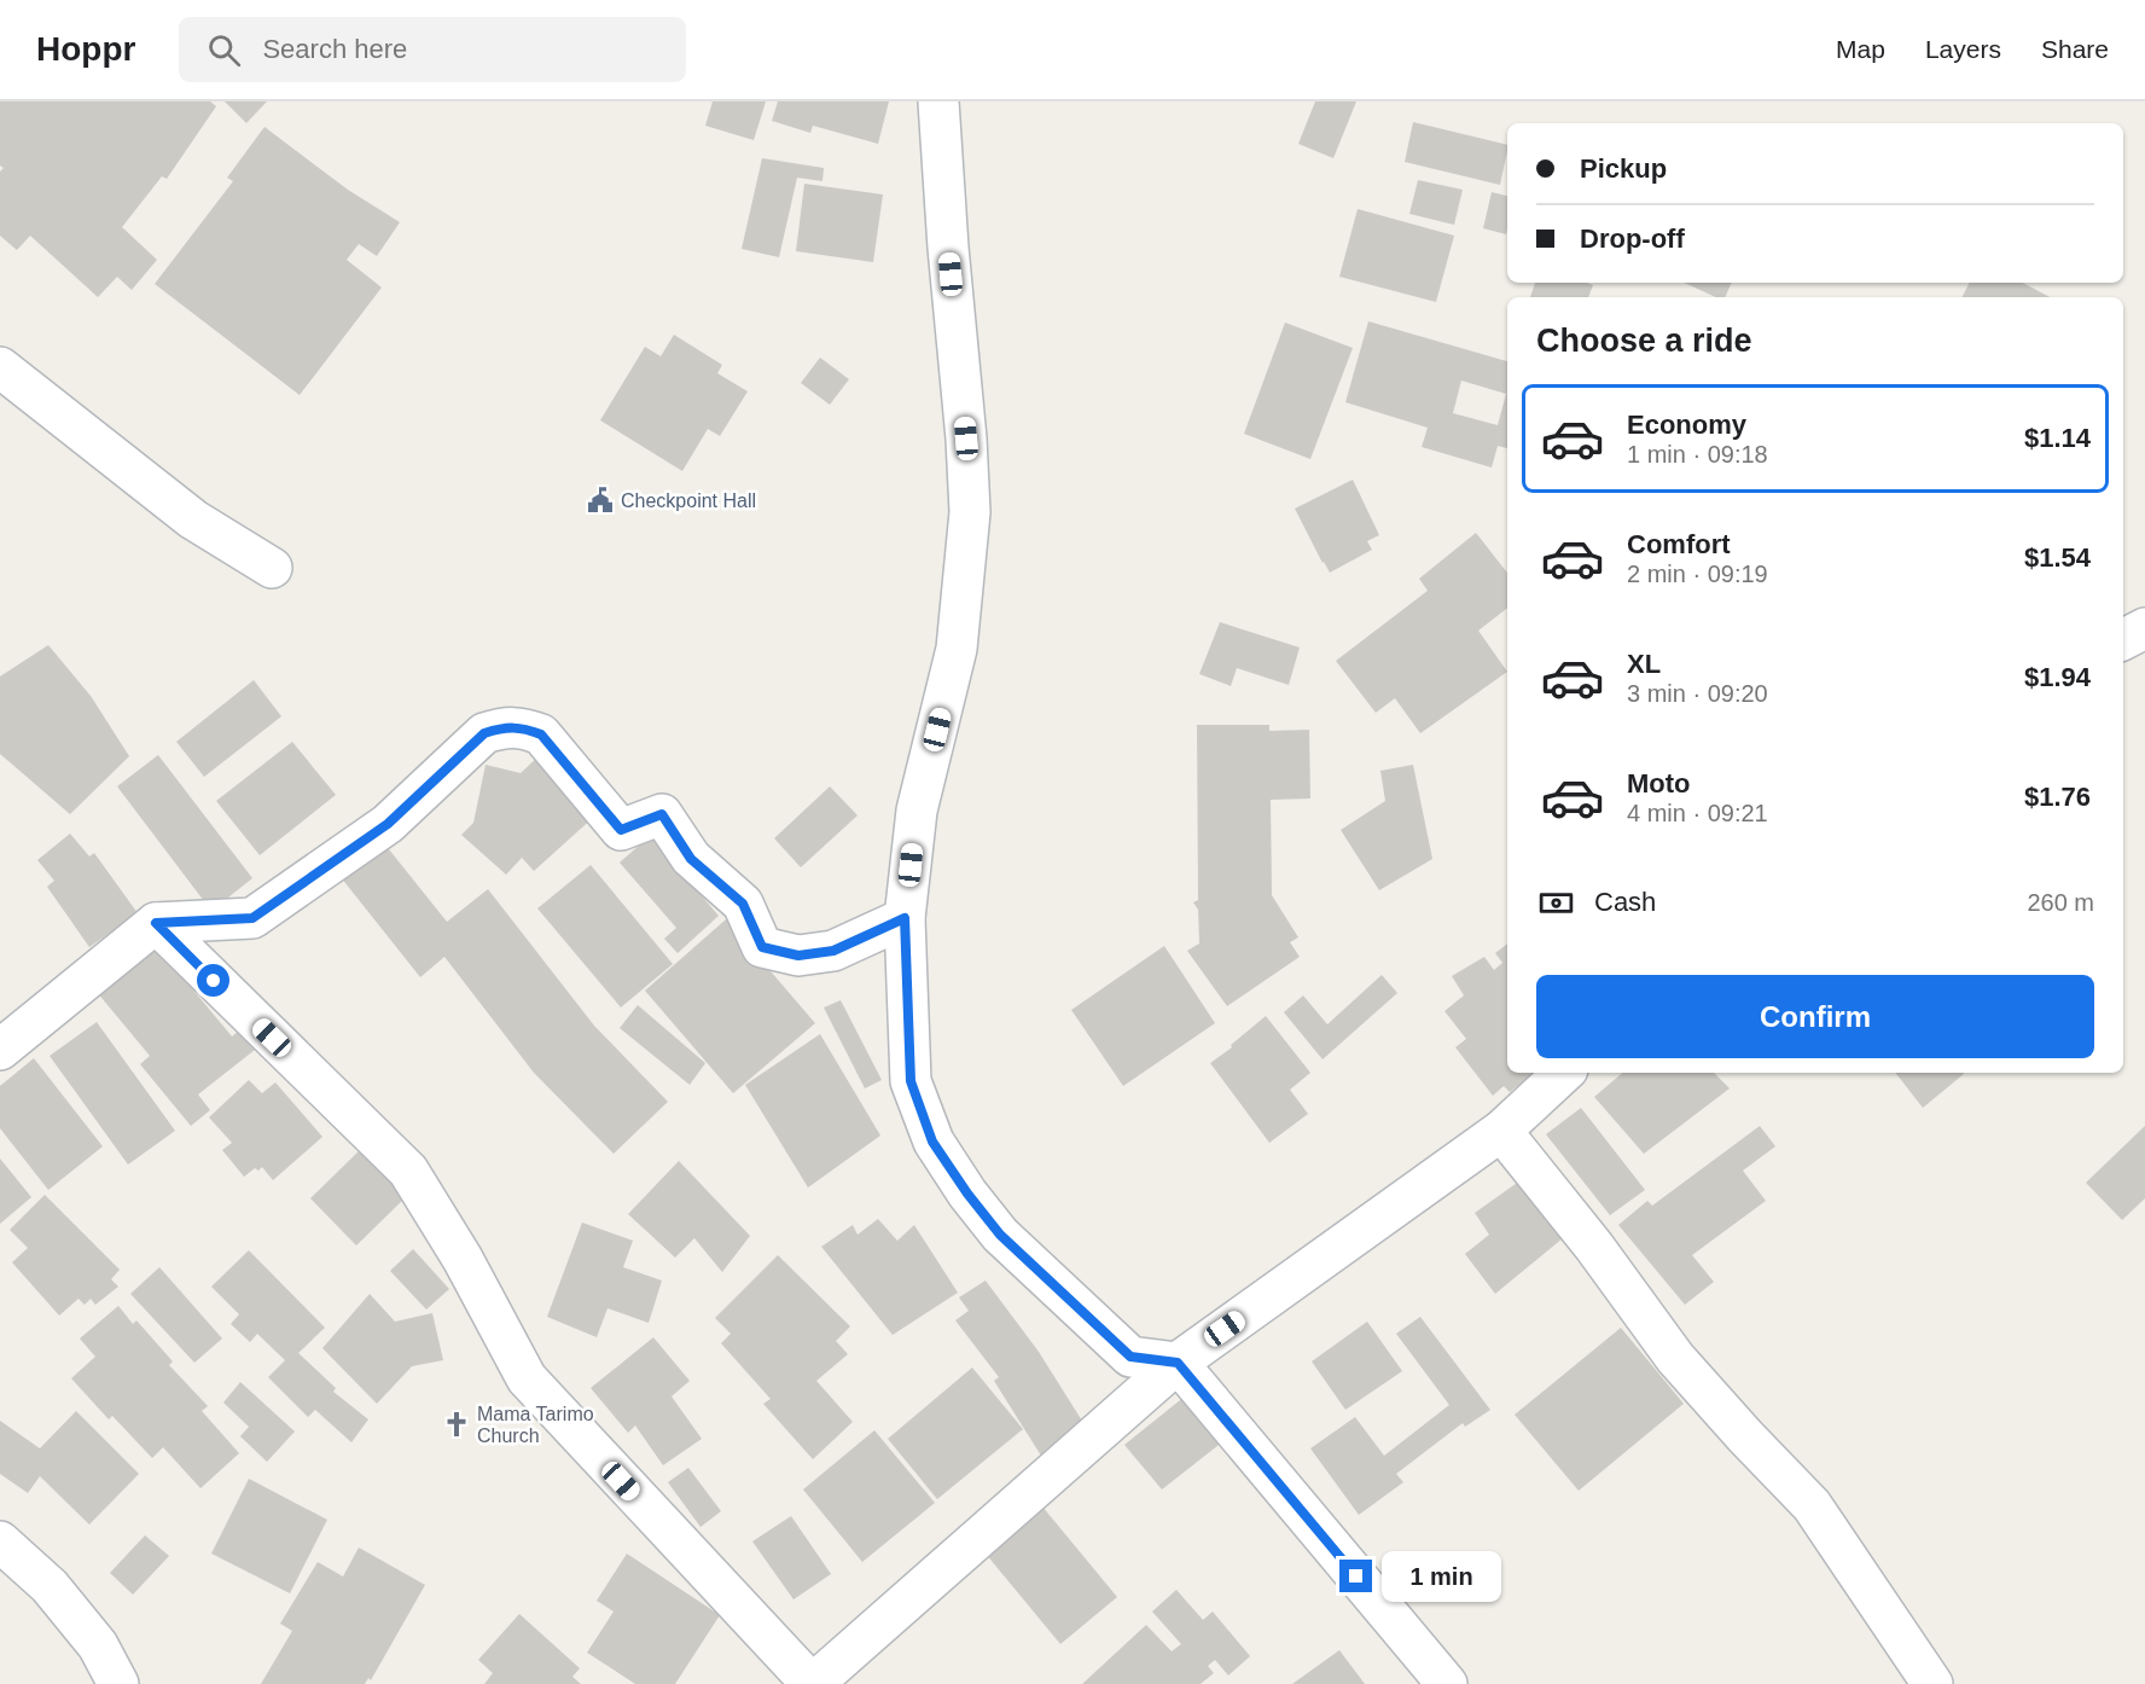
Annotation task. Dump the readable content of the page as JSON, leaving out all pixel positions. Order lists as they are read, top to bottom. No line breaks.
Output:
{"places":{"public building":["Checkpoint Hall"],"church":["Mama Tarimo Church"]},"page":{"header":"Hoppr","search":"Search here","nav":["Map","Layers","Share"],"banner":["Pickup","Drop-off"],"heading":"Choose a ride","list":[{"name":"Economy","note":"1 min · 09:18","value":"$1.14"},{"name":"Comfort","note":"2 min · 09:19","value":"$1.54"},{"name":"XL","note":"3 min · 09:20","value":"$1.94"},{"name":"Moto","note":"4 min · 09:21","value":"$1.76"}],"pay":["Cash","260 m"],"buttons":"Confirm","bubble":"1 min"}}
